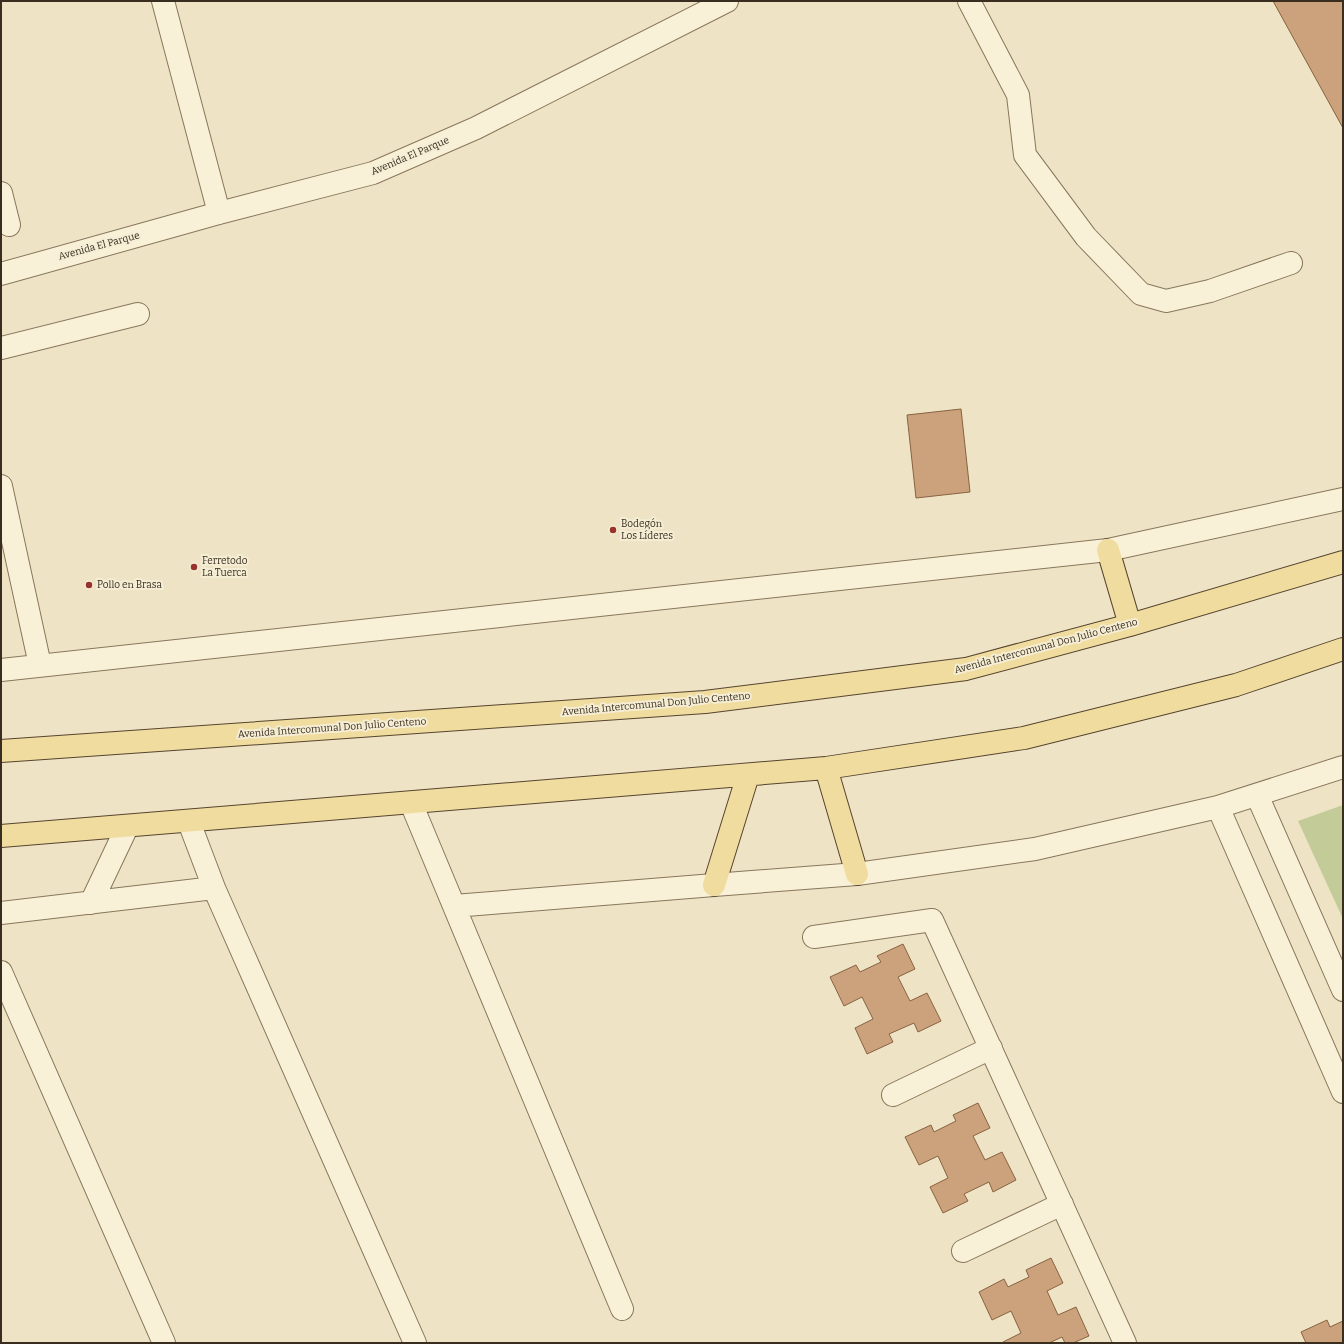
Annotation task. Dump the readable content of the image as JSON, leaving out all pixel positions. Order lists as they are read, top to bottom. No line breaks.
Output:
{"streets":{"main road":["Avenida Intercomunal Don Julio Centeno"],"street":["Avenida El Parque"]},"places":["Bodegón Los Líderes","Ferretodo La Tuerca","Pollo en Brasa"]}
